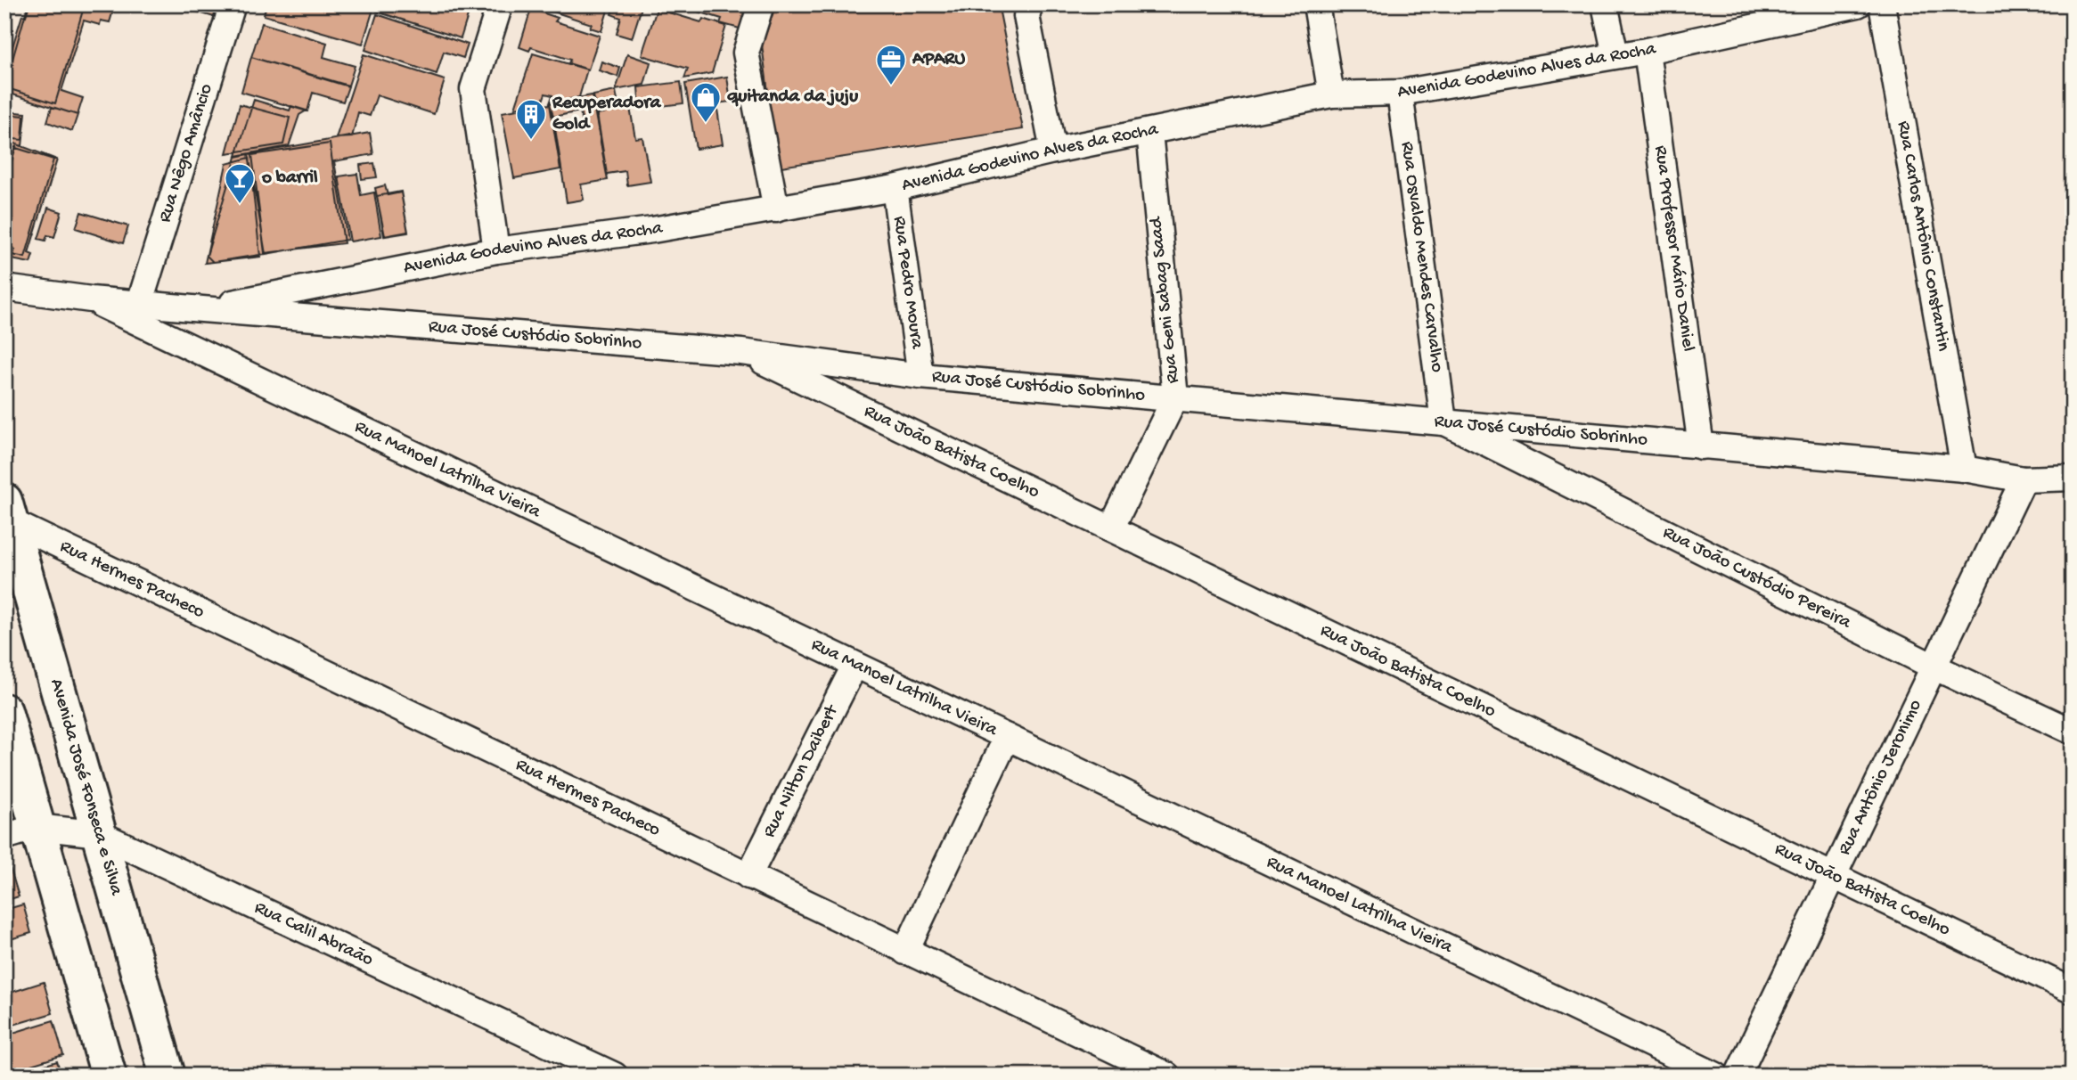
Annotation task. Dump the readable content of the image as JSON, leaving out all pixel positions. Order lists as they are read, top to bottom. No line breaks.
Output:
{"streets":{"main road":["Avenida José Fonseca e Silva"],"street":["Avenida Godevino Alves da Rocha","Rua Nêgo Amâncio","Rua Carlos Antônio Constantin","Rua Professor Mário Daniel","Rua Osvaldo Mendes Carvalho","Rua Pedro Moura","Rua Geni Sabag Saad","Rua José Custódio Sobrinho","Rua João Batista Coelho","Rua Manoel Latrilha Vieira","Rua João Custódio Pereira","Rua Hermes Pacheco","Rua Nilton Daibert","Rua Antônio Jeronimo","Rua Calil Abraão"]},"crossings":[["Avenida Godevino Alves da Rocha","Rua Professor Mário Daniel"],["Avenida Godevino Alves da Rocha","Rua Osvaldo Mendes Carvalho"],["Avenida Godevino Alves da Rocha","Rua Pedro Moura"],["Avenida Godevino Alves da Rocha","Rua Geni Sabag Saad"],["Avenida Godevino Alves da Rocha","Rua José Custódio Sobrinho"],["Rua Nêgo Amâncio","Rua José Custódio Sobrinho"],["Rua Carlos Antônio Constantin","Rua José Custódio Sobrinho"],["Rua Professor Mário Daniel","Rua José Custódio Sobrinho"],["Rua Osvaldo Mendes Carvalho","Rua José Custódio Sobrinho"],["Rua Osvaldo Mendes Carvalho","Rua João Custódio Pereira"],["Rua Pedro Moura","Rua José Custódio Sobrinho"],["Rua Geni Sabag Saad","Rua José Custódio Sobrinho"],["Rua Geni Sabag Saad","Rua João Batista Coelho"],["Rua José Custódio Sobrinho","Rua João Batista Coelho"],["Rua José Custódio Sobrinho","Rua Manoel Latrilha Vieira"],["Rua José Custódio Sobrinho","Rua João Custódio Pereira"],["Rua José Custódio Sobrinho","Rua Antônio Jeronimo"],["Rua João Batista Coelho","Rua Antônio Jeronimo"],["Rua Manoel Latrilha Vieira","Rua Nilton Daibert"],["Rua João Custódio Pereira","Rua Antônio Jeronimo"],["Rua Hermes Pacheco","Rua Nilton Daibert"],["Rua Hermes Pacheco","Avenida José Fonseca e Silva"],["Avenida José Fonseca e Silva","Rua Calil Abraão"]],"places":{"office":["APARU"],"shop":["quitanda da juju"],"building":["Recuperadora Gold"],"bar":["o barril"]}}
